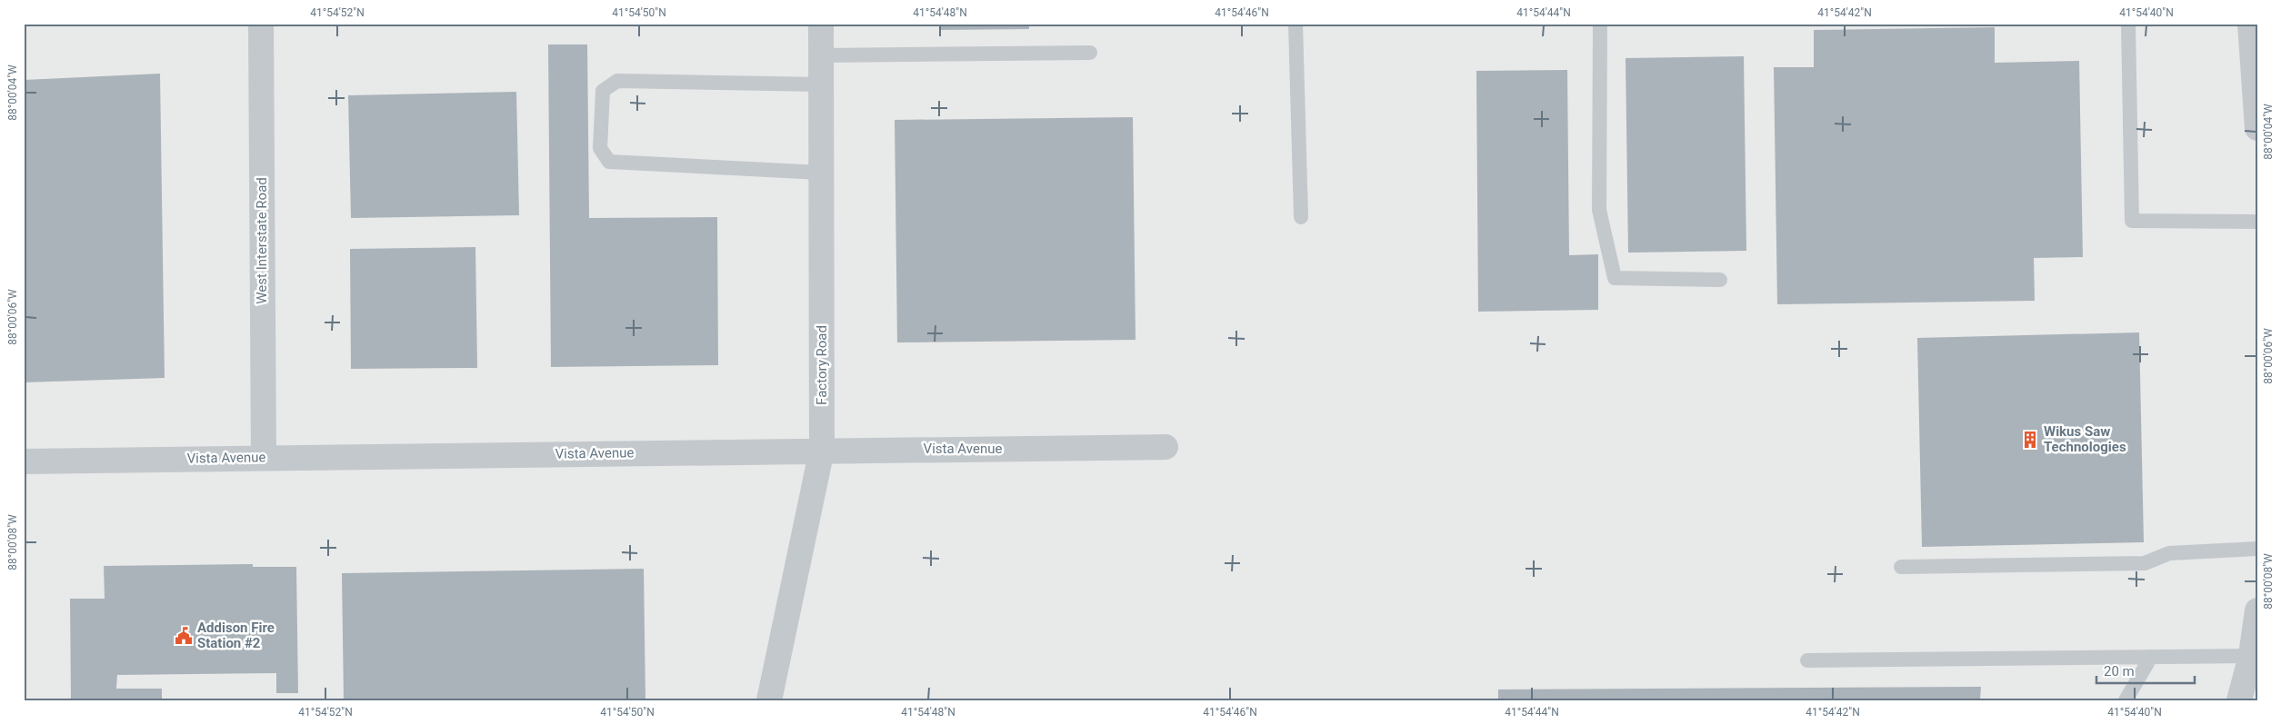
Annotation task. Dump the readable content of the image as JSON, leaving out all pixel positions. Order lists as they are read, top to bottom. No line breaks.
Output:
{"streets":{"street":["West Interstate Road","Factory Road","Vista Avenue"]},"crossings":[["West Interstate Road","Vista Avenue"],["Factory Road","Vista Avenue"]],"places":{"building":["Wikus Saw Technologies"],"public building":["Addison Fire Station #2"]},"scale_bar":"20 m","coordinates":["41°54'52\"N","41°54'50\"N","41°54'48\"N","41°54'46\"N","41°54'44\"N","41°54'42\"N","41°54'40\"N","88°00'04\"W","88°00'06\"W","88°00'08\"W"]}
